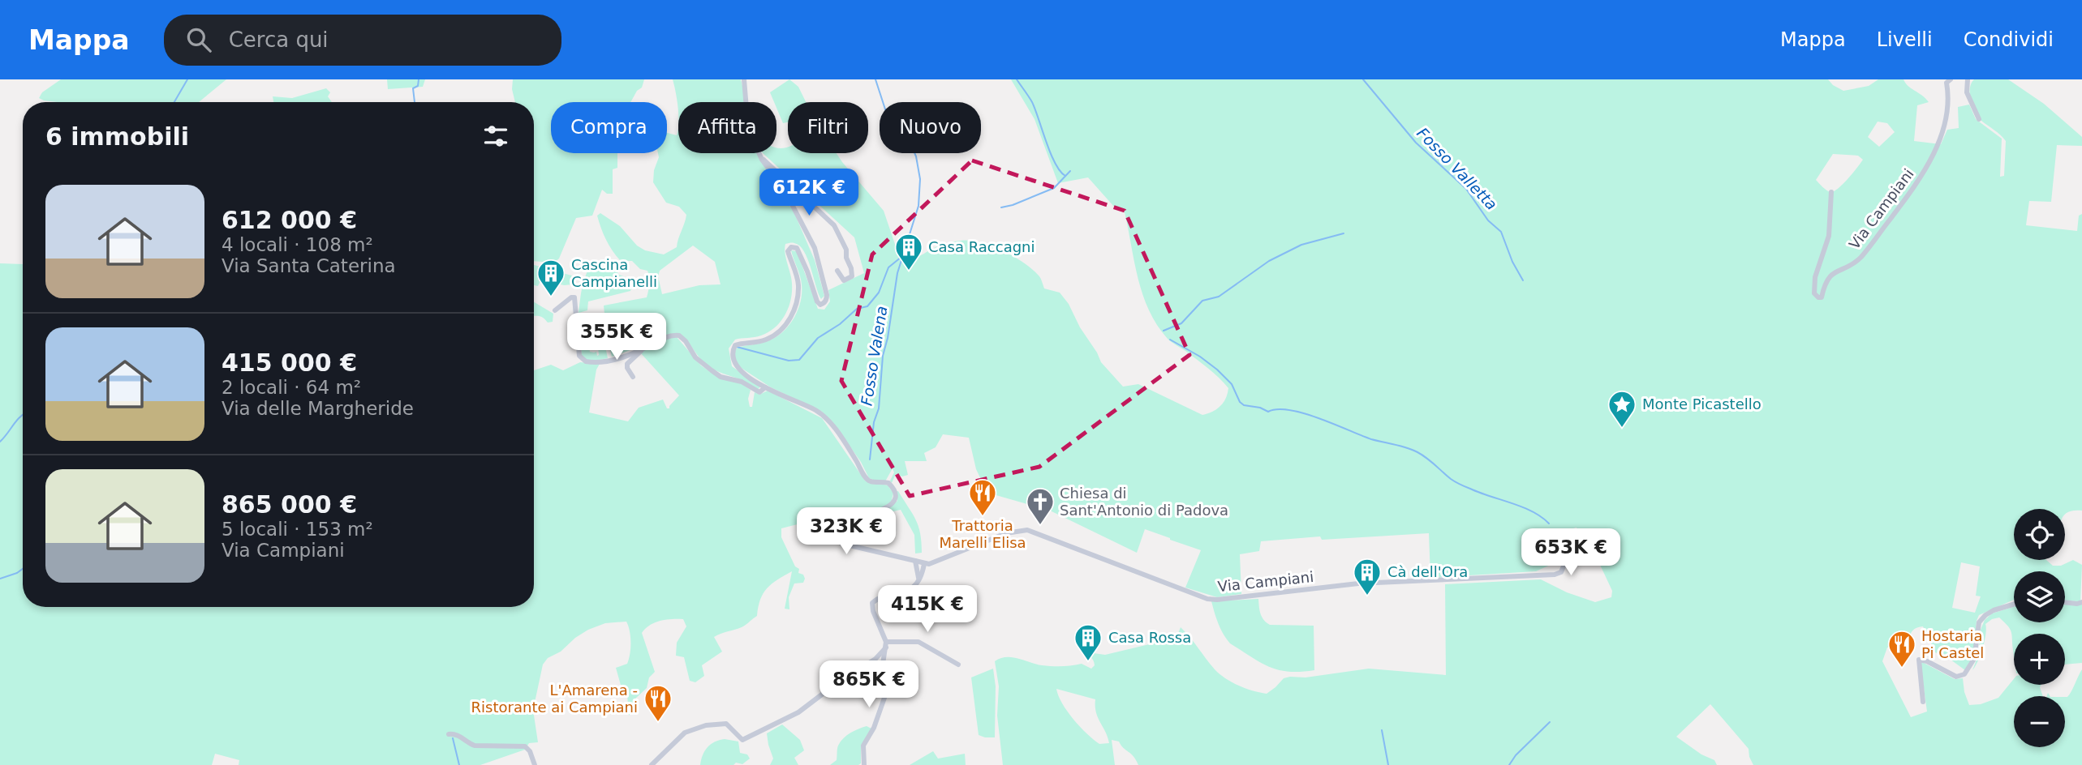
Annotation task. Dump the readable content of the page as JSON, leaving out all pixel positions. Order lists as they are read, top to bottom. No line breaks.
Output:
{"streets":{"street":["Via Campiani"]},"water":["Fosso Valletta","Fosso Valena"],"places":{"building":["Casa Raccagni","Cascina Campianelli","Cà dell'Ora","Casa Rossa"],"place":["Monte Picastello"],"restaurant":["Trattoria Marelli Elisa","Hostaria Pi Castel","L'Amarena - Ristorante ai Campiani"],"church":["Chiesa di Sant'Antonio di Padova"]},"page":{"header":"Mappa","search":"Cerca qui","nav":["Mappa","Livelli","Condividi"],"chip":["Compra","Affitta","Filtri","Nuovo"],"heading":"6 immobili","price":["612K €","355K €","323K €","653K €","415K €","865K €"],"list":[{"name":"612 000 €","note":"4 locali · 108 m² · Via Santa Caterina"},{"name":"415 000 €","note":"2 locali · 64 m² · Via delle Margheride"},{"name":"865 000 €","note":"5 locali · 153 m² · Via Campiani"}],"map_buttons":["+","−"]}}
